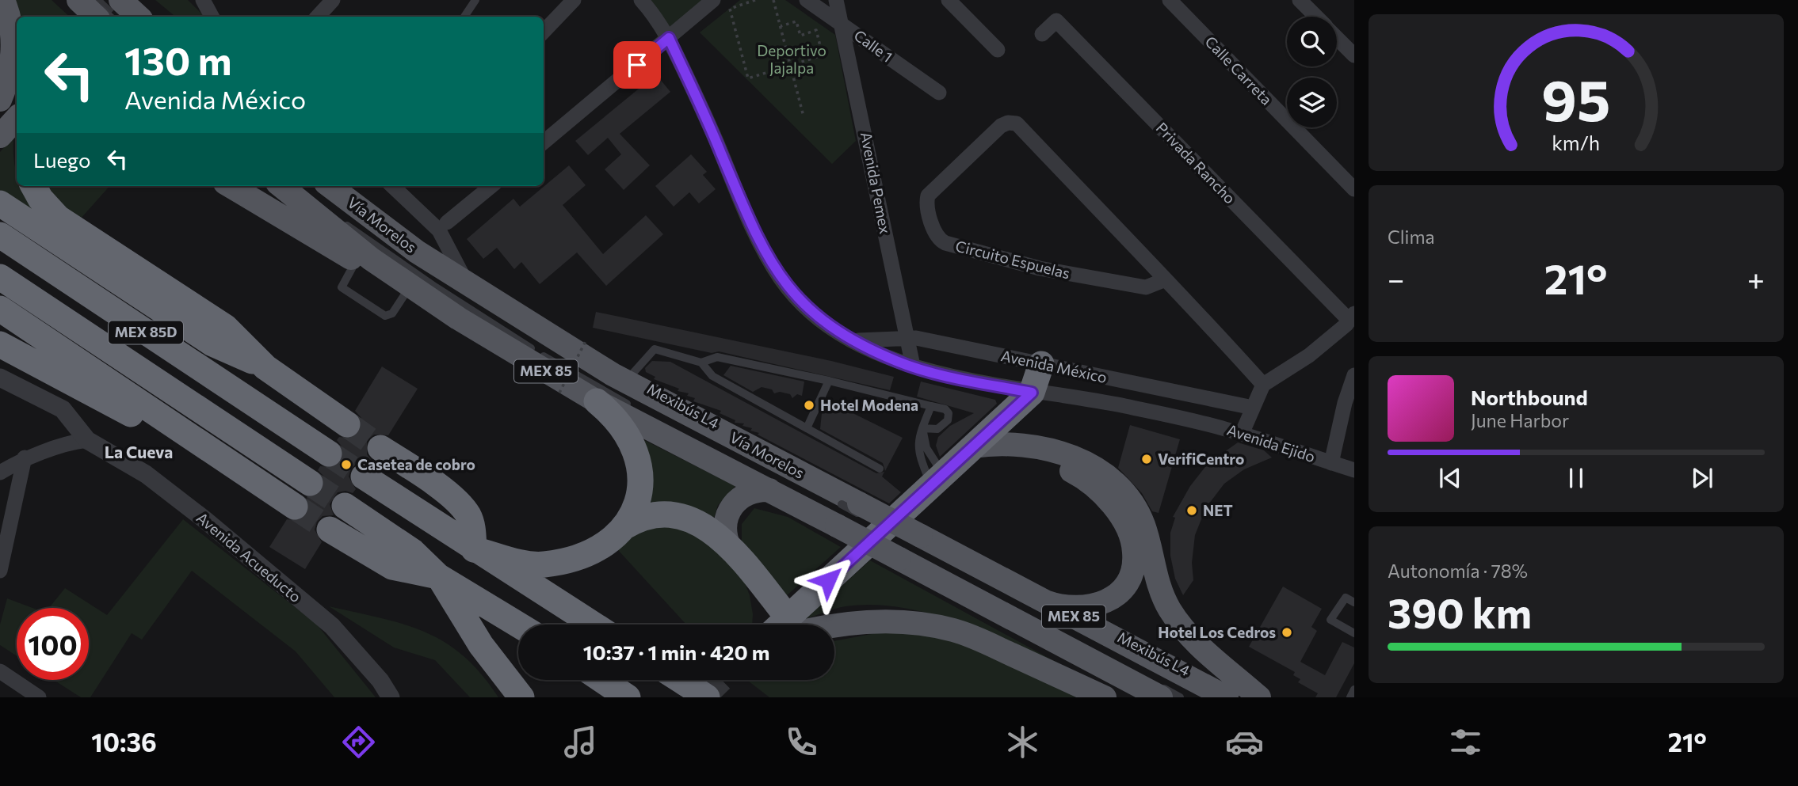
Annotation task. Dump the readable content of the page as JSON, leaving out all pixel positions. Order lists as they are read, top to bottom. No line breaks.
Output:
{"streets":{"highway":["MEX 85D"],"main road":["Vía Morelos","MEX 85"],"street":["Calle 1","Calle Carreta","Privada Rancho","Avenida Pemex","Circuito Espuelas","Avenida México","Avenida Ejido","Avenida Acueducto"],"lane":["Mexibús L4"]},"crossings":[["Calle 1","Avenida Pemex"],["Avenida Pemex","Avenida México"],["Vía Morelos","Mexibús L4"],["Avenida México","Avenida Ejido"]],"districts":["La Cueva"],"parks":["Deportivo Jajalpa"],"places":["Hotel Modena","VerifiCentro","Casetea de cobro","NET","Hotel Los Cedros"],"page":{"turn":["130 m","Avenida México"],"then":"Luego","tile":["Clima",["Autonomía · 78%","390 km"]],"heat":["−","21°","+"],"song":["Northbound","June Harbor"],"limit":"100","trip":"10:37 · 1 min · 420 m","tabs":["10:36","21°"],"gauge":["95","km/h"]}}
